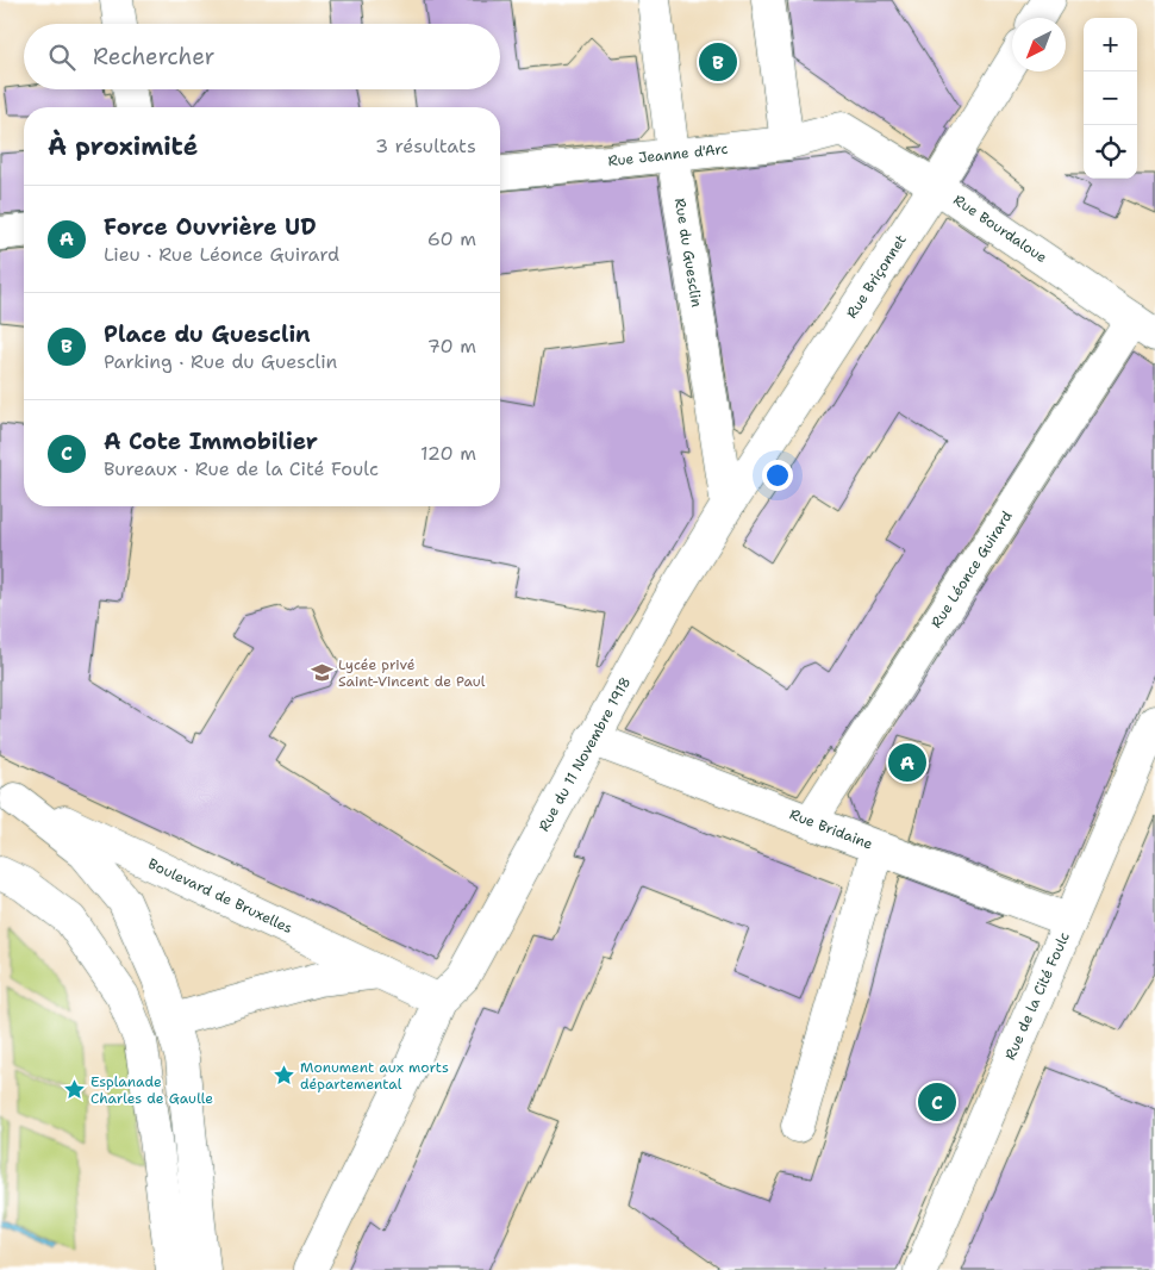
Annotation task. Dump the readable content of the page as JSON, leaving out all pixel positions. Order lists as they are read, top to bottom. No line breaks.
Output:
{"streets":{"street":["Rue Jeanne d'Arc","Rue Bourdaloue","Rue du Guesclin","Rue Briçonnet","Rue Léonce Guirard","Rue du 11 Novembre 1918","Rue Bridaine","Boulevard de Bruxelles","Rue de la Cité Foulc"]},"crossings":[["Rue Jeanne d'Arc","Rue Bourdaloue"],["Rue Jeanne d'Arc","Rue du Guesclin"],["Rue Bourdaloue","Rue Briçonnet"],["Rue Bourdaloue","Rue Léonce Guirard"],["Rue du Guesclin","Rue Briçonnet"],["Rue du Guesclin","Rue du 11 Novembre 1918"],["Rue Briçonnet","Rue du 11 Novembre 1918"],["Rue Léonce Guirard","Rue Bridaine"],["Rue du 11 Novembre 1918","Rue Bridaine"],["Rue du 11 Novembre 1918","Boulevard de Bruxelles"],["Rue Bridaine","Rue de la Cité Foulc"]],"places":{"school or university":["Lycée privé Saint-Vincent de Paul"],"place":["Monument aux morts départemental","Esplanade Charles de Gaulle"]},"north":"bottom left","page":{"map_buttons":["+","−"],"search":"Rechercher","pins":["B","A","C"],"heading":["À proximité","3 résultats"],"list":[{"mark":"A","name":"Force Ouvrière UD","note":"Lieu · Rue Léonce Guirard","value":"60 m"},{"mark":"B","name":"Place du Guesclin","note":"Parking · Rue du Guesclin","value":"70 m"},{"mark":"C","name":"A Cote Immobilier","note":"Bureaux · Rue de la Cité Foulc","value":"120 m"}]}}
